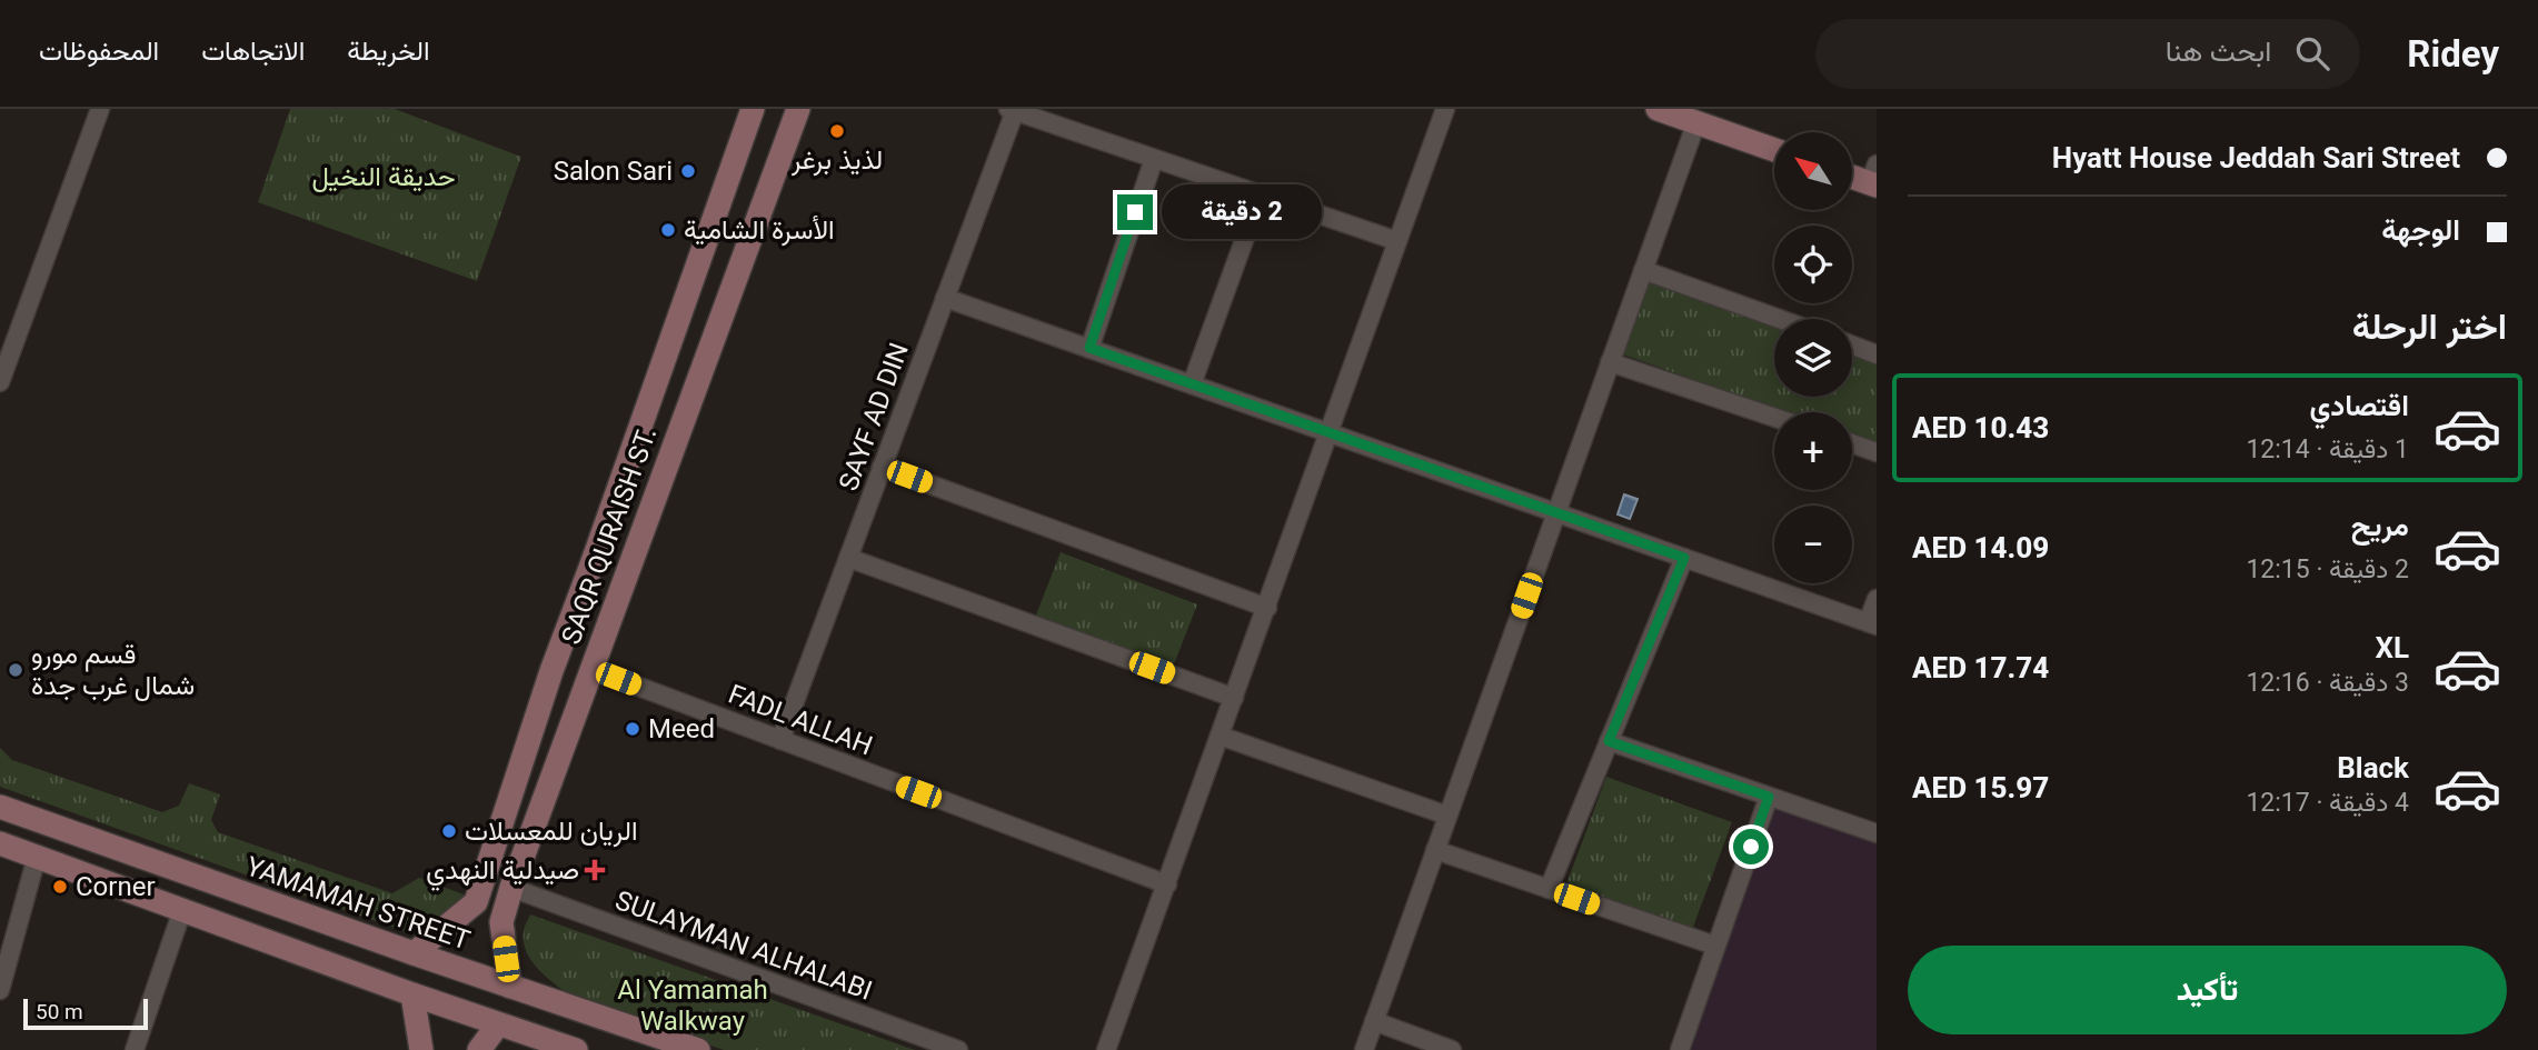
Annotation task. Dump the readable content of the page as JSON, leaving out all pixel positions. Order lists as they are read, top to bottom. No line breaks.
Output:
{"streets":{"street":["SAYF AD DIN","SAQR QURAISH ST.","FADL ALLAH","YAMAMAH STREET","SULAYMAN ALHALABI"]},"crossings":[["SAYF AD DIN","FADL ALLAH"],["SAQR QURAISH ST.","FADL ALLAH"],["SAQR QURAISH ST.","YAMAMAH STREET"],["SAQR QURAISH ST.","SULAYMAN ALHALABI"]],"parks":["حديقة النخيل","Al Yamamah Walkway"],"places":{"other":["لذيذ برغر","Salon Sari","الأسرة الشامية","قسم مورو شمال غرب جدة","Meed","الريان للمعسلات","Corner"],"health":["صيدلية النهدي"]},"scale_bar":"50 m","north":"top left","page":{"header":"Ridey","search":"ابحث هنا","nav":["الخريطة","الاتجاهات","المحفوظات"],"banner":["Hyatt House Jeddah Sari Street","الوجهة"],"map_buttons":["+","−"],"bubble":"2 دقيقة","heading":"اختر الرحلة","list":[{"name":"اقتصادي","note":"1 دقيقة · 12:14","value":"AED 10.43"},{"name":"مريح","note":"2 دقيقة · 12:15","value":"AED 14.09"},{"name":"XL","note":"3 دقيقة · 12:16","value":"AED 17.74"},{"name":"Black","note":"4 دقيقة · 12:17","value":"AED 15.97"}],"buttons":"تأكيد","scale":"50 m"}}
